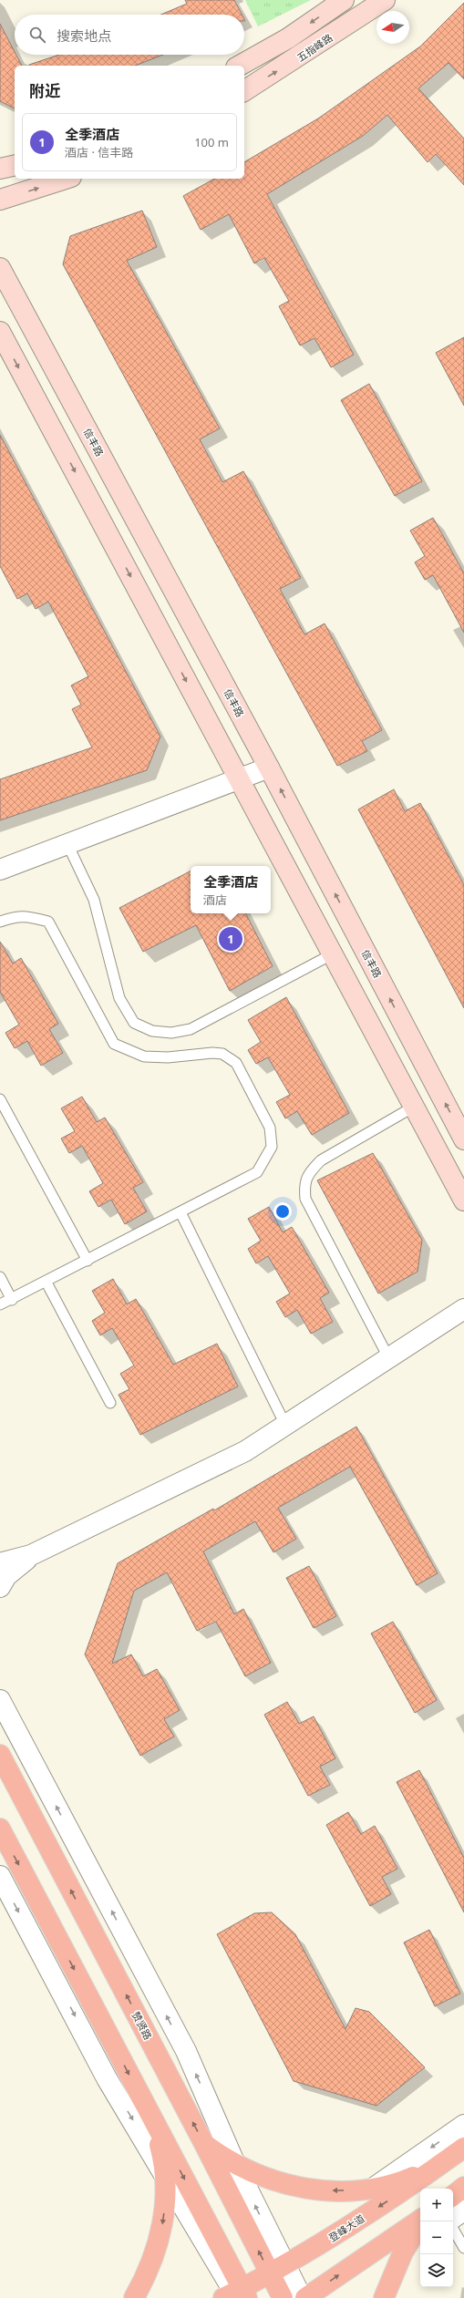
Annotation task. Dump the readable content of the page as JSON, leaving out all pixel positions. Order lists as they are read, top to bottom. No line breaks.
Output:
{"streets":{"main road":["五指峰路","信丰路","赞贤路","登峰大道"]},"crossings":[["赞贤路","登峰大道"]],"north":"left","page":{"search":"搜索地点","heading":"附近","list":[{"mark":"1","name":"全季酒店","note":"酒店 · 信丰路","value":"100 m"}],"popup":["全季酒店","酒店"],"pins":"1","map_buttons":["+","−"]}}
